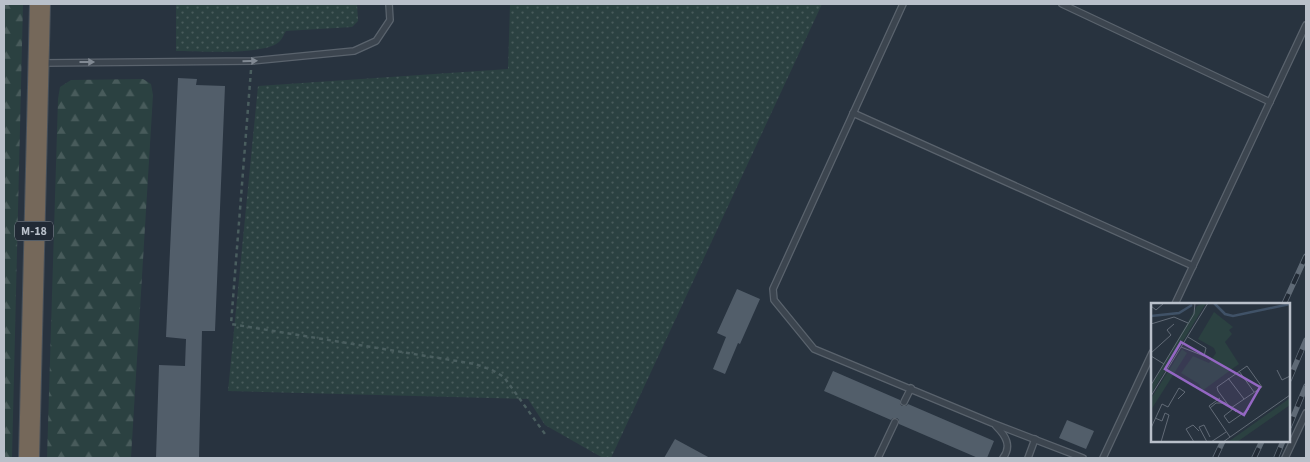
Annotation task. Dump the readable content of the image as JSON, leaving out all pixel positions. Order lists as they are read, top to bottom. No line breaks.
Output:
{"streets":{"highway":["М-18"]}}
